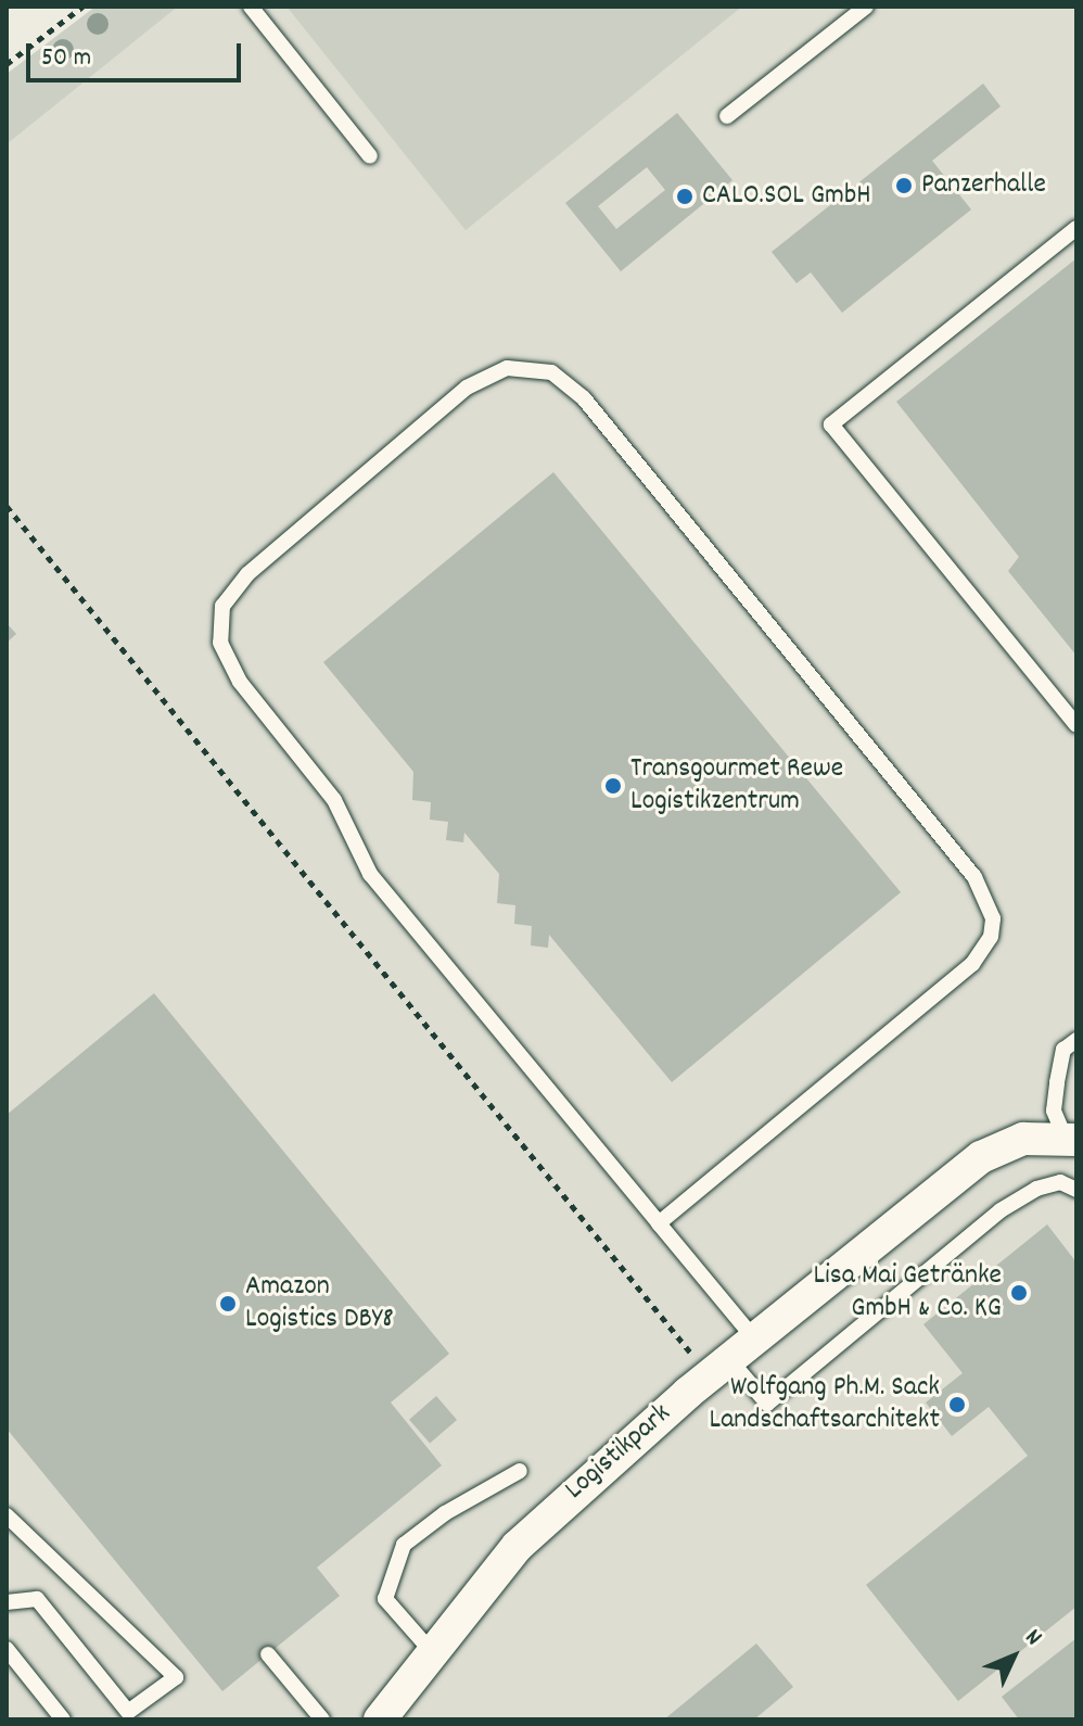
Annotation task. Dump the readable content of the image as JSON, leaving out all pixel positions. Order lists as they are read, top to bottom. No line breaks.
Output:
{"streets":{"street":["Logistikpark"]},"places":["Panzerhalle","CALO.SOL GmbH","Transgourmet Rewe Logistikzentrum","Lisa Mai Getränke GmbH & Co. KG","Amazon Logistics DBY8","Wolfgang Ph.M. Sack Landschaftsarchitekt"],"scale_bar":"50 m","north":"top right"}
